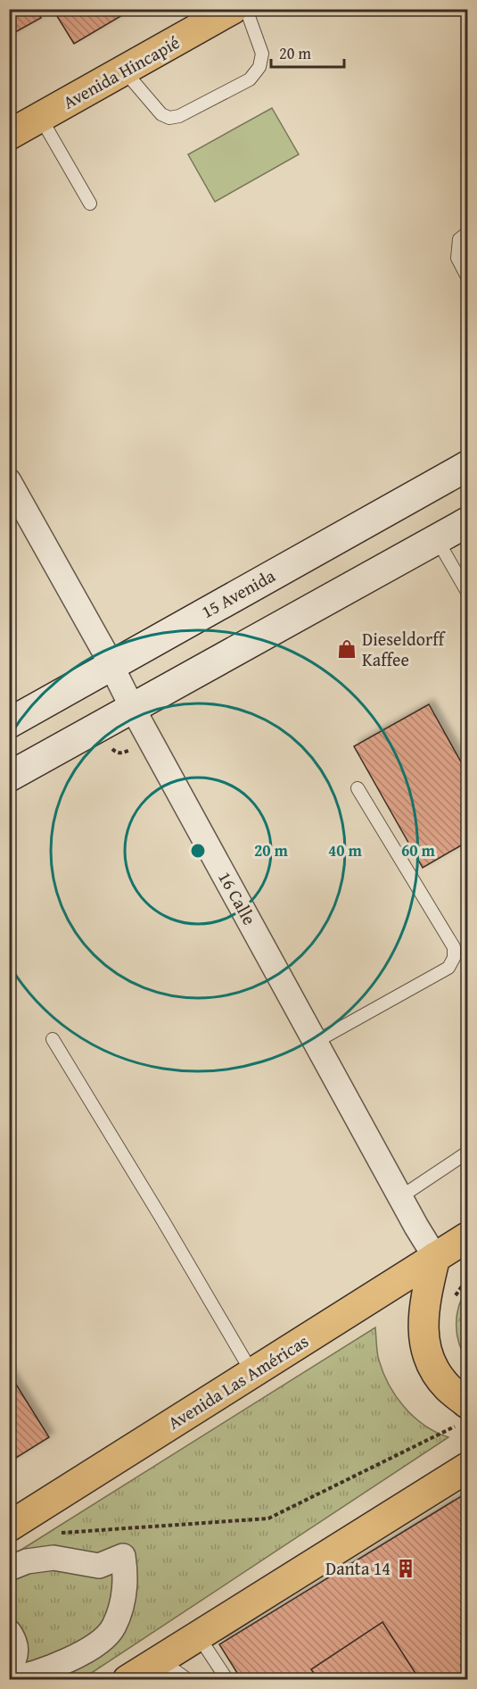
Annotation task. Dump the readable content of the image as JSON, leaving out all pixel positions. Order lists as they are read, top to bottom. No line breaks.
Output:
{"streets":{"main road":["Avenida Hincapié","Avenida Las Américas"],"street":["15 Avenida","16 Calle"]},"crossings":[["15 Avenida","16 Calle"],["16 Calle","Avenida Las Américas"]],"places":{"shop":["Dieseldorff Kaffee"],"building":["Danta 14"]},"scale_bar":"20 m","rings":["20 m","40 m","60 m"]}
